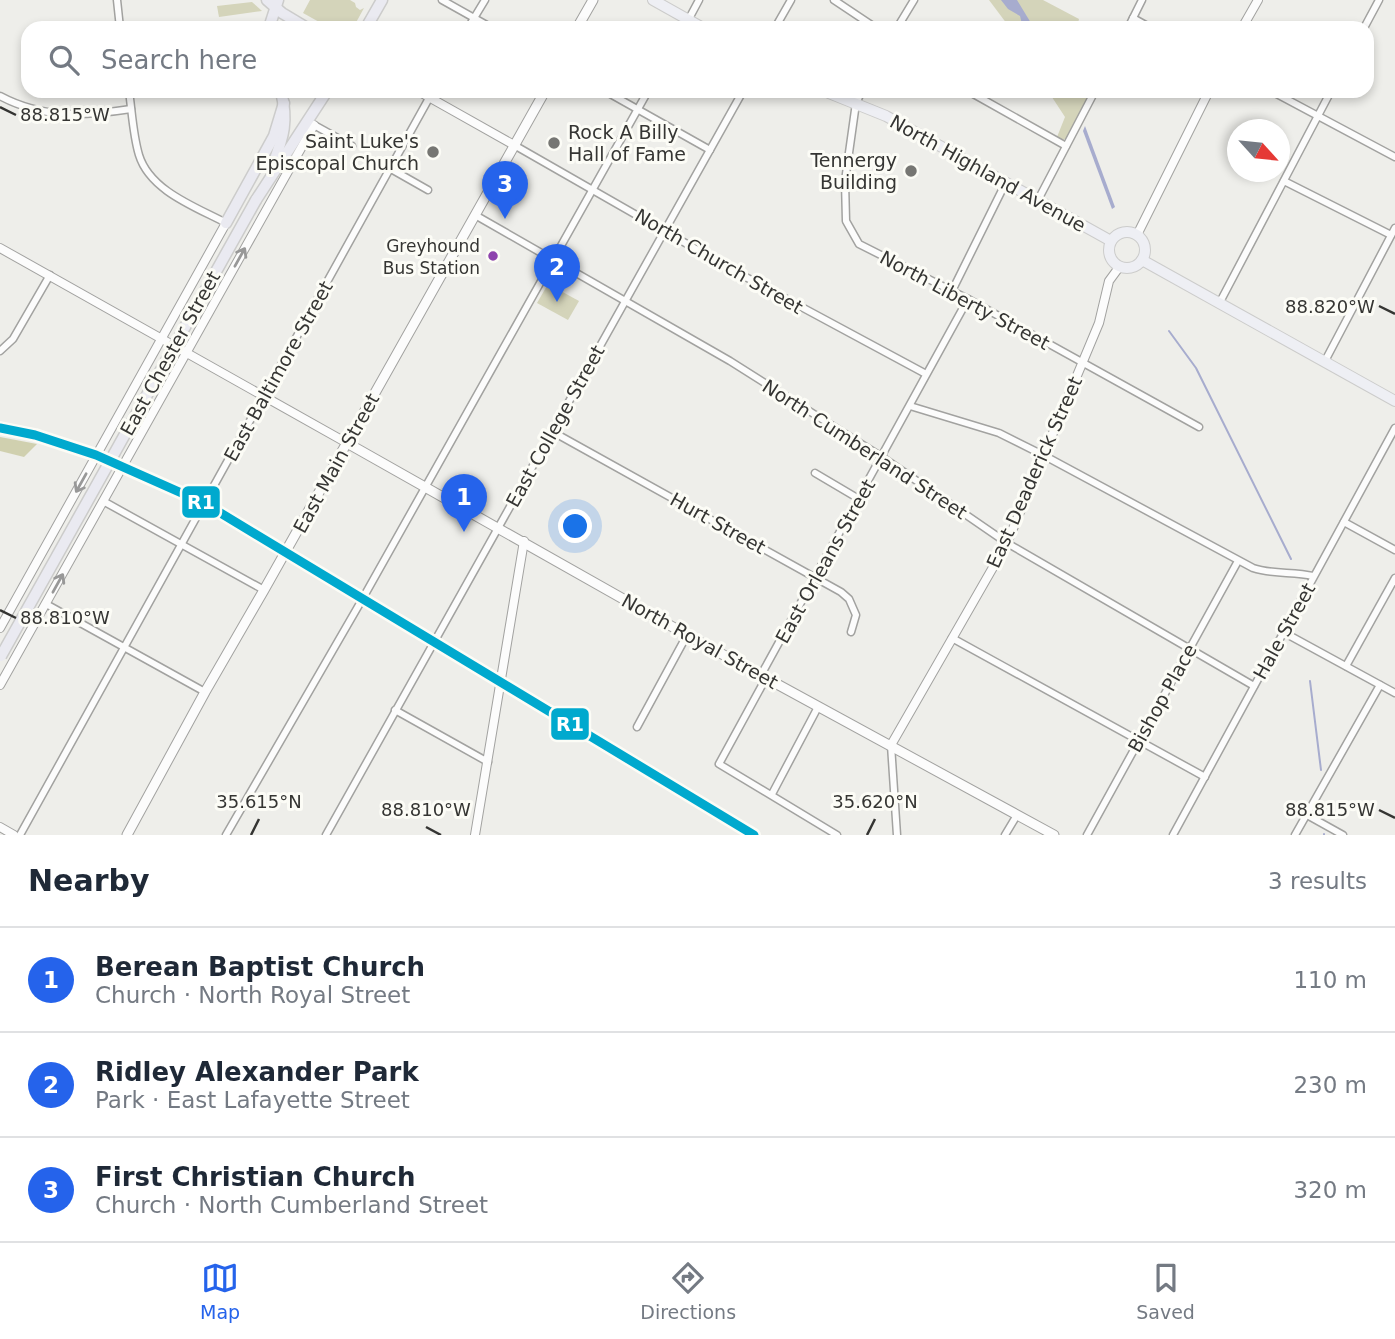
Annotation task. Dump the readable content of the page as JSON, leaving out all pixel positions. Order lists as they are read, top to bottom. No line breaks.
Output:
{"streets":{"highway":["East Chester Street"],"main road":["North Highland Avenue","East Main Street","North Royal Street"],"street":["North Church Street","North Liberty Street","East Baltimore Street","East College Street","North Cumberland Street","East Deaderick Street","Hurt Street","East Orleans Street","Hale Street","Bishop Place"]},"crossings":[["North Highland Avenue","North Liberty Street"],["North Highland Avenue","East Deaderick Street"],["North Church Street","East College Street"],["North Church Street","East Main Street"],["North Church Street","East Orleans Street"],["North Liberty Street","East Deaderick Street"],["North Liberty Street","East Orleans Street"],["East College Street","North Cumberland Street"],["East College Street","Hurt Street"],["East College Street","North Royal Street"],["North Cumberland Street","East Main Street"],["North Cumberland Street","East Deaderick Street"],["North Cumberland Street","East Orleans Street"],["North Cumberland Street","Hale Street"],["North Cumberland Street","Bishop Place"],["East Main Street","North Royal Street"],["East Deaderick Street","North Royal Street"],["Hurt Street","East Orleans Street"],["East Orleans Street","North Royal Street"]],"places":["Rock A Billy Hall of Fame","Saint Luke's Episcopal Church","Tennergy Building","Greyhound Bus Station"],"lines":["transit line R1"],"north":"bottom right","page":{"search":"Search here","pins":["3","2","1"],"heading":["Nearby","3 results"],"list":[{"mark":"1","name":"Berean Baptist Church","note":"Church · North Royal Street","value":"110 m"},{"mark":"2","name":"Ridley Alexander Park","note":"Park · East Lafayette Street","value":"230 m"},{"mark":"3","name":"First Christian Church","note":"Church · North Cumberland Street","value":"320 m"}],"nav":["Map","Directions","Saved"]},"coordinates":["88.815°W","88.820°W","88.810°W","35.615°N","35.620°N"]}
